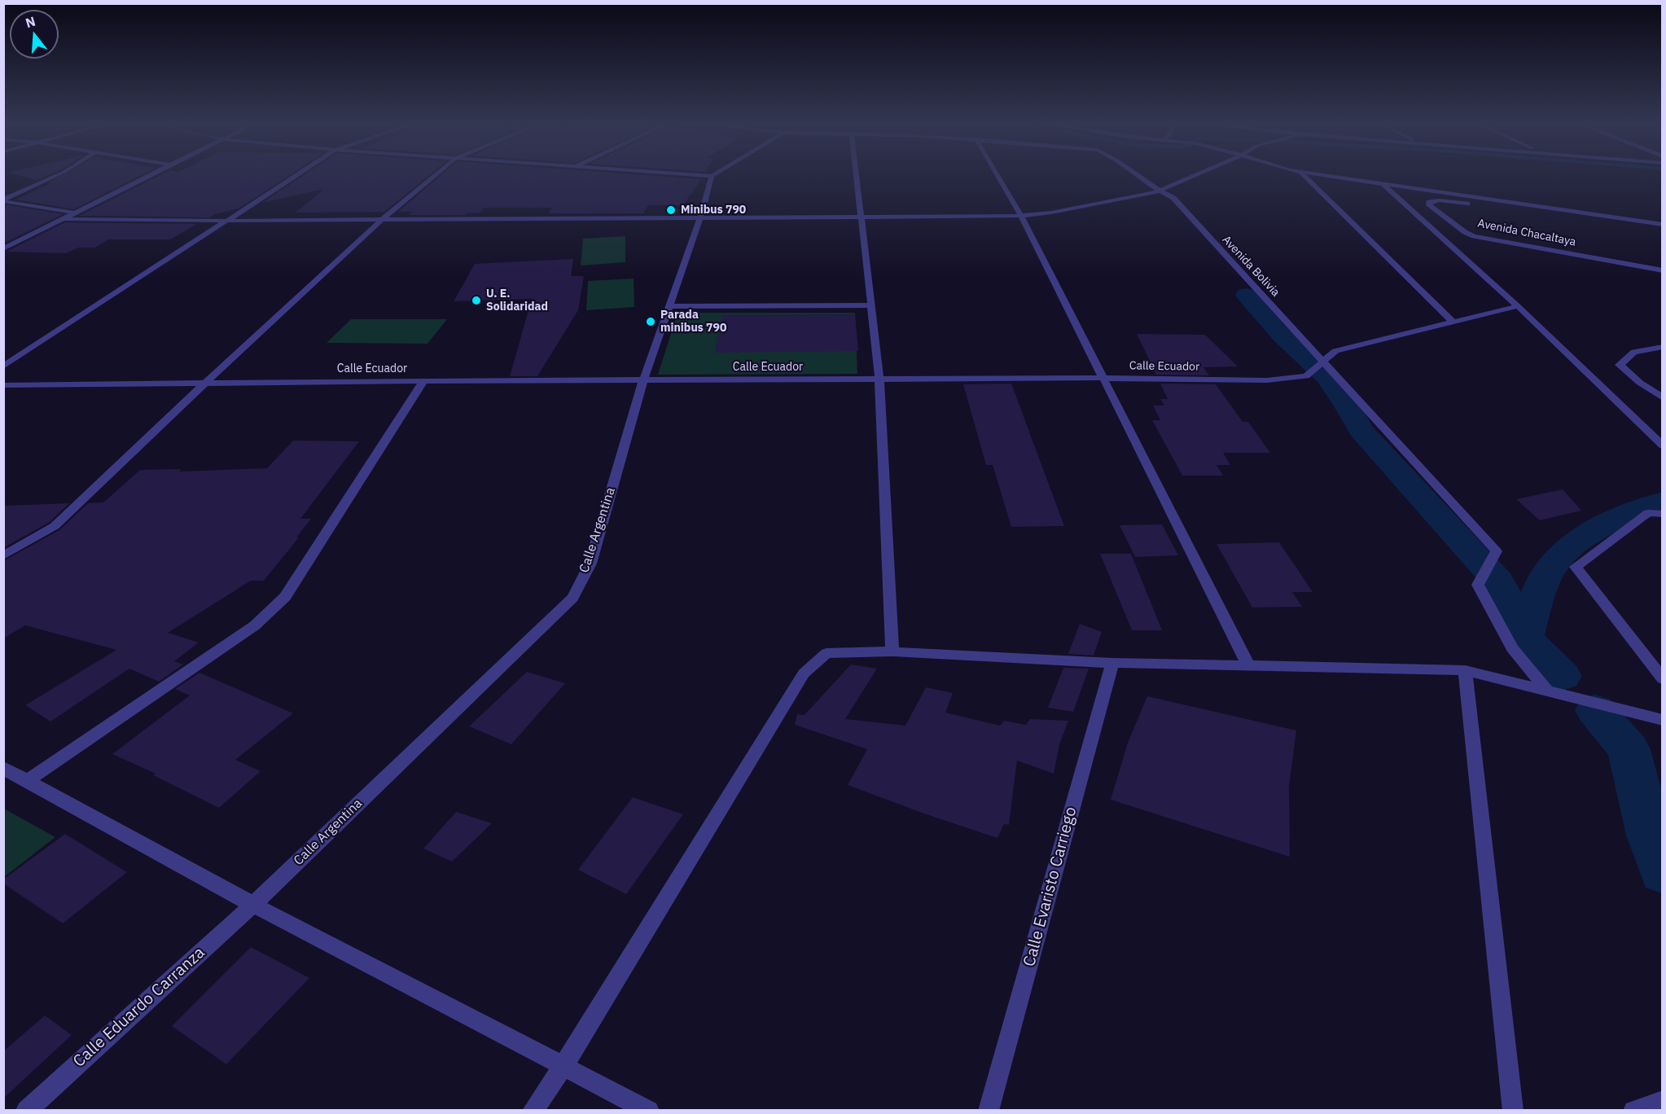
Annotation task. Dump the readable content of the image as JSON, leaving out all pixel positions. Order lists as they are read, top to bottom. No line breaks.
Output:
{"streets":{"street":["Avenida Chacaltaya","Avenida Bolivia","Calle Ecuador","Calle Argentina","Calle Evaristo Carriego","Calle Eduardo Carranza"]},"crossings":[["Avenida Bolivia","Calle Ecuador"],["Calle Ecuador","Calle Argentina"],["Calle Argentina","Calle Eduardo Carranza"]],"places":["Minibus 790","U. E. Solidaridad","Parada minibus 790"],"north":"top"}
